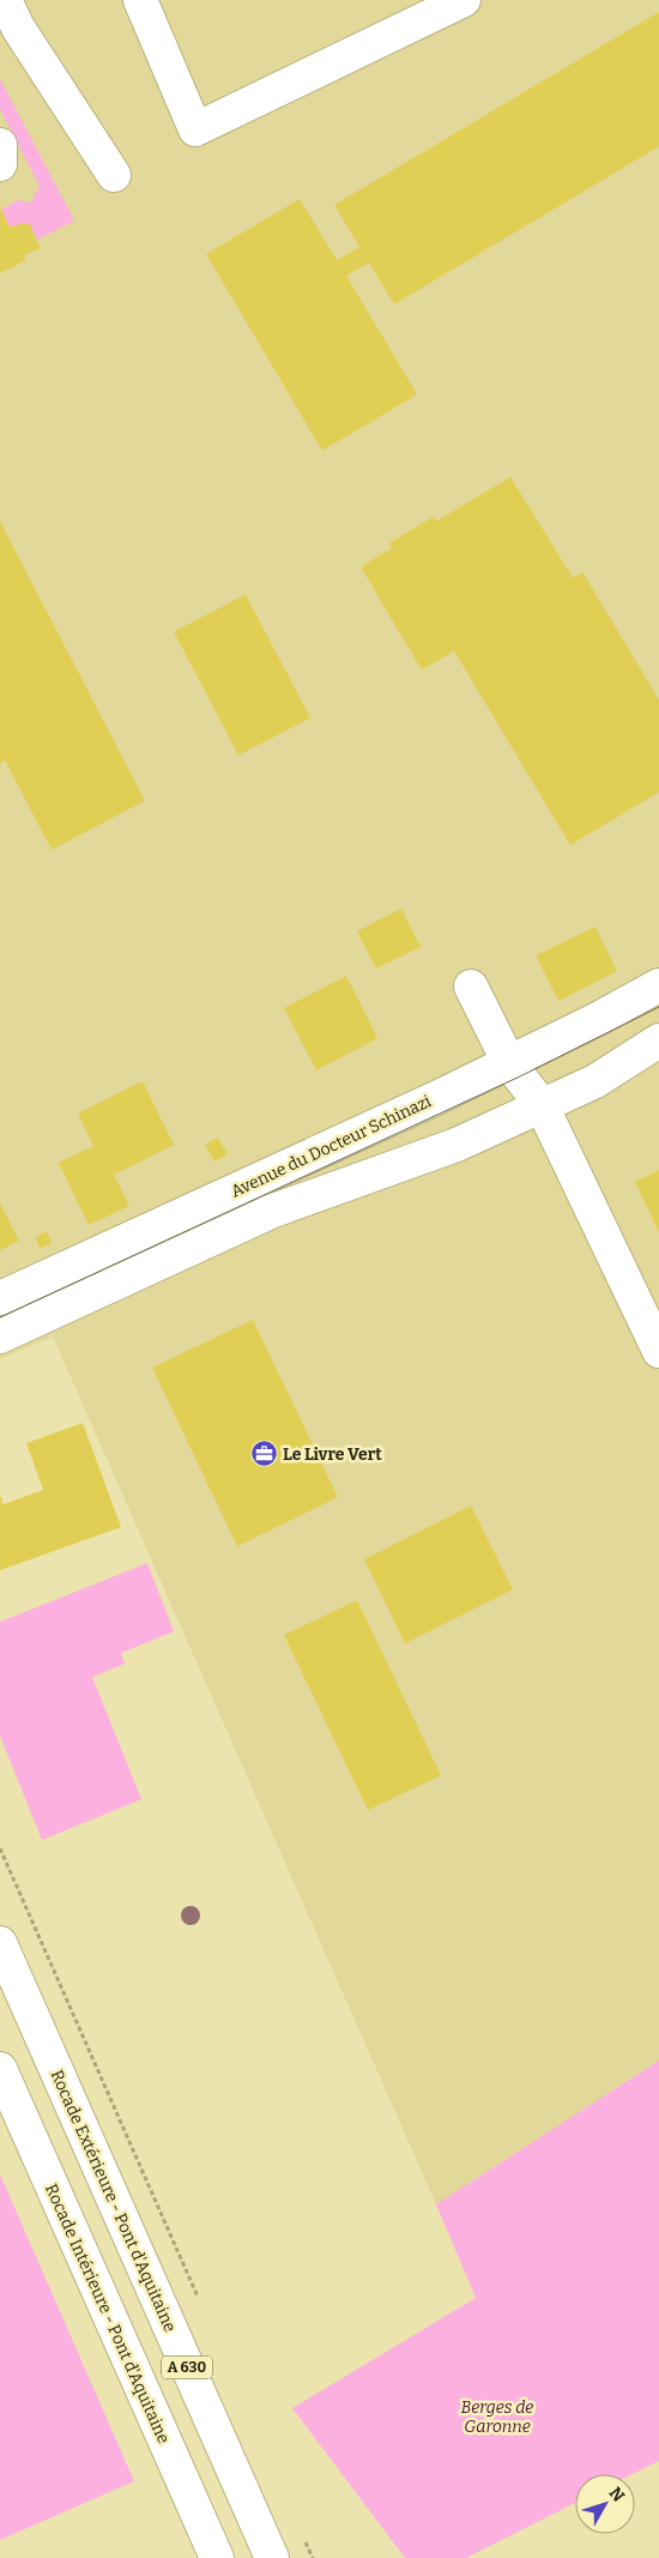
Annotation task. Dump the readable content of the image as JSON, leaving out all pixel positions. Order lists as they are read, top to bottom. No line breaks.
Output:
{"streets":{"main road":["Avenue du Docteur Schinazi","Rocade Extérieure - Pont d'Aquitaine","Rocade Intérieure - Pont d'Aquitaine","A 630"]},"parks":["Berges de Garonne"],"places":{"office":["Le Livre Vert"]},"north":"top right"}
